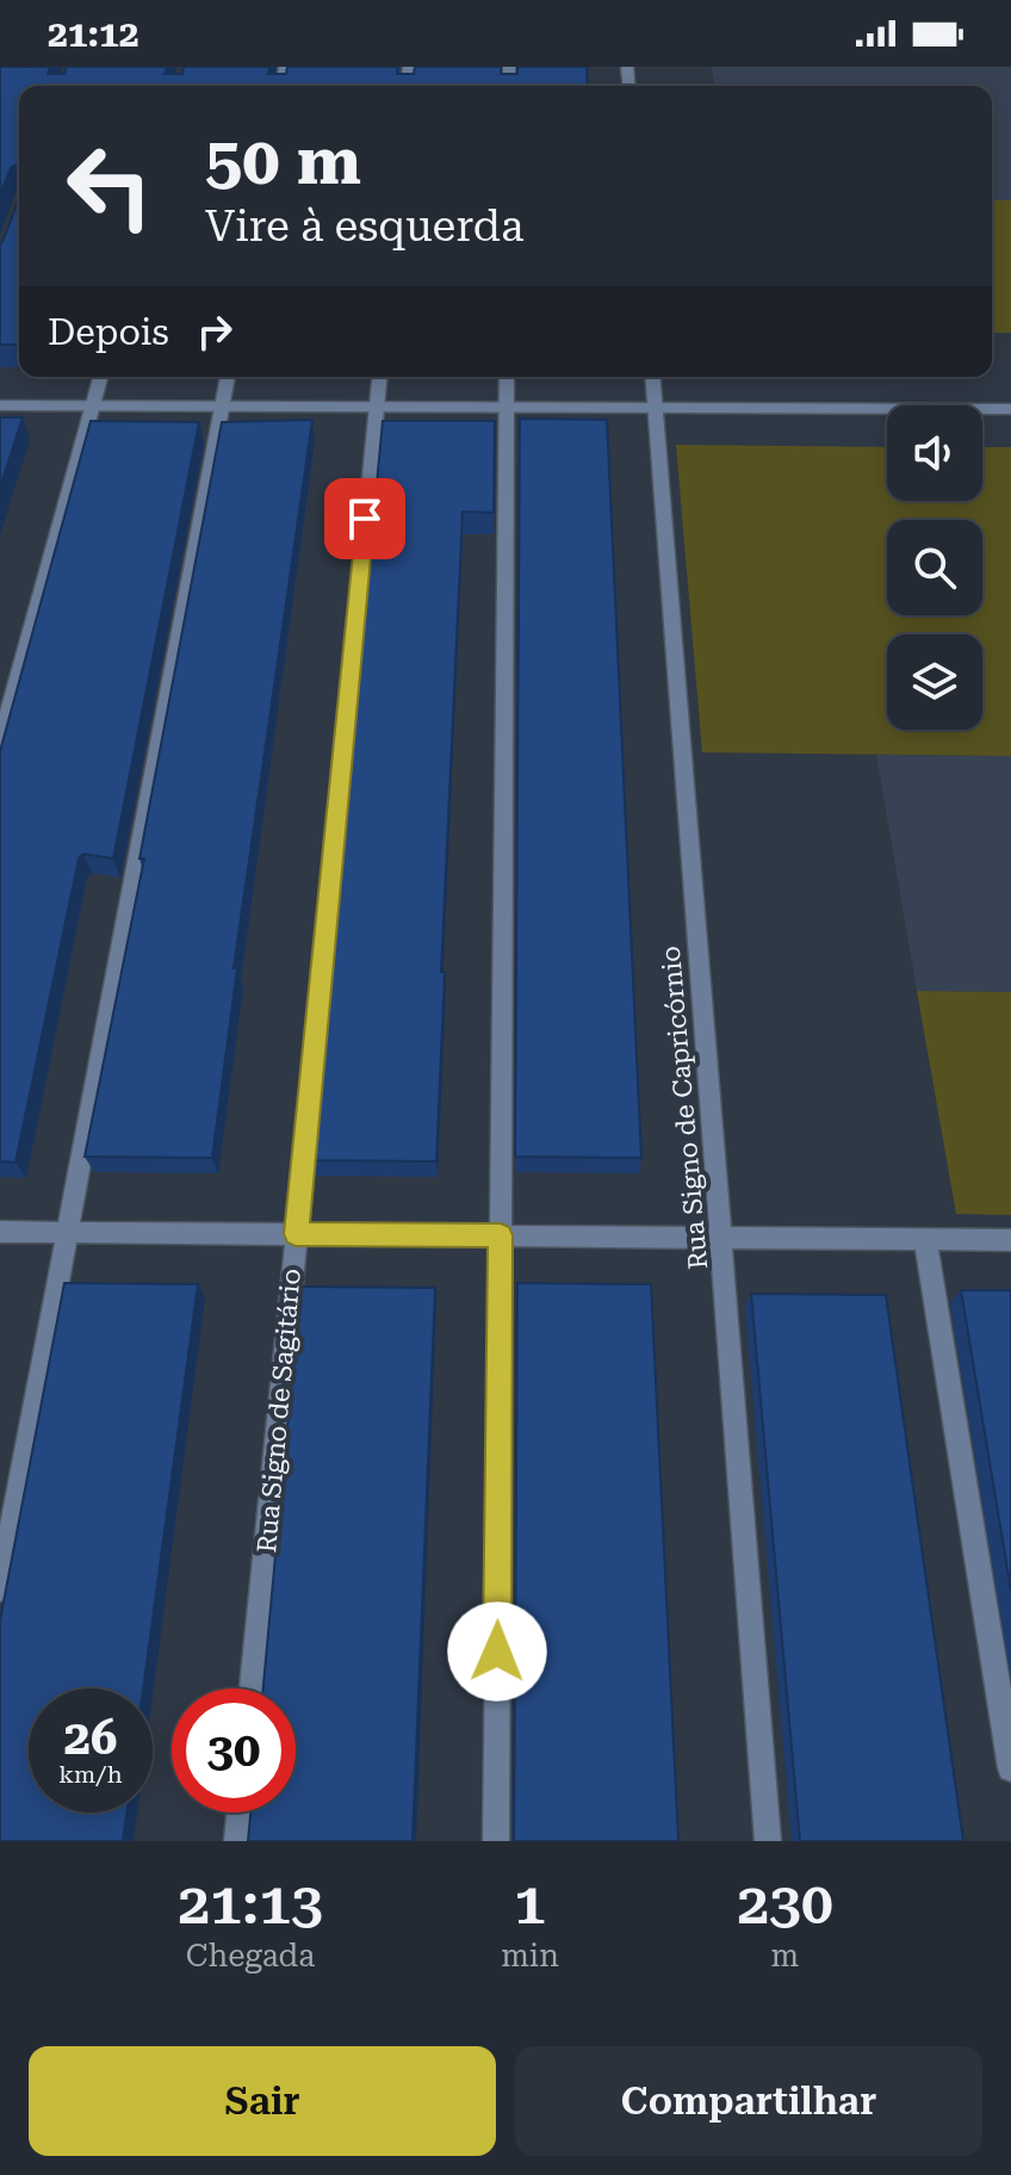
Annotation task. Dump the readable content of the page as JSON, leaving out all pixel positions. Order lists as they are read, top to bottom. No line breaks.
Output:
{"streets":{"street":["Rua Signo de Capricórnio","Rua Signo de Sagitário"]},"page":{"status":"21:12","turn":["50 m","Vire à esquerda"],"then":"Depois","speed":"26 km/h","limit":"30","eta":["21:13","Chegada","1","min","230","m"],"buttons":["Sair","Compartilhar"]}}
